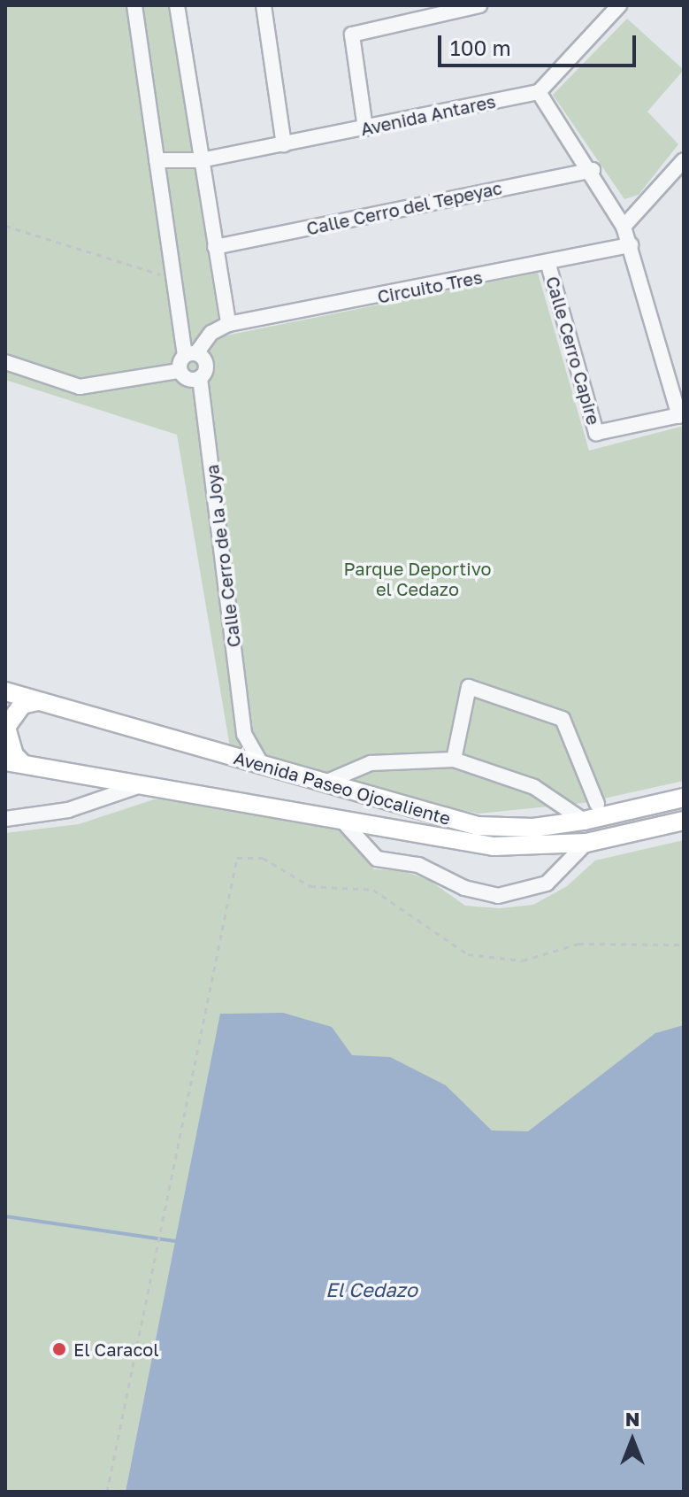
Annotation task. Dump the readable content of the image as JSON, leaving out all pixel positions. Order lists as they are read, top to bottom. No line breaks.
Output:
{"streets":{"main road":["Avenida Paseo Ojocaliente"],"street":["Avenida Antares","Calle Cerro del Tepeyac","Circuito Tres","Calle Cerro Capire","Calle Cerro de la Joya"]},"crossings":[["Circuito Tres","Calle Cerro Capire"]],"water":["El Cedazo"],"parks":["Parque Deportivo el Cedazo"],"places":["El Caracol"],"scale_bar":"100 m","north":"top"}
